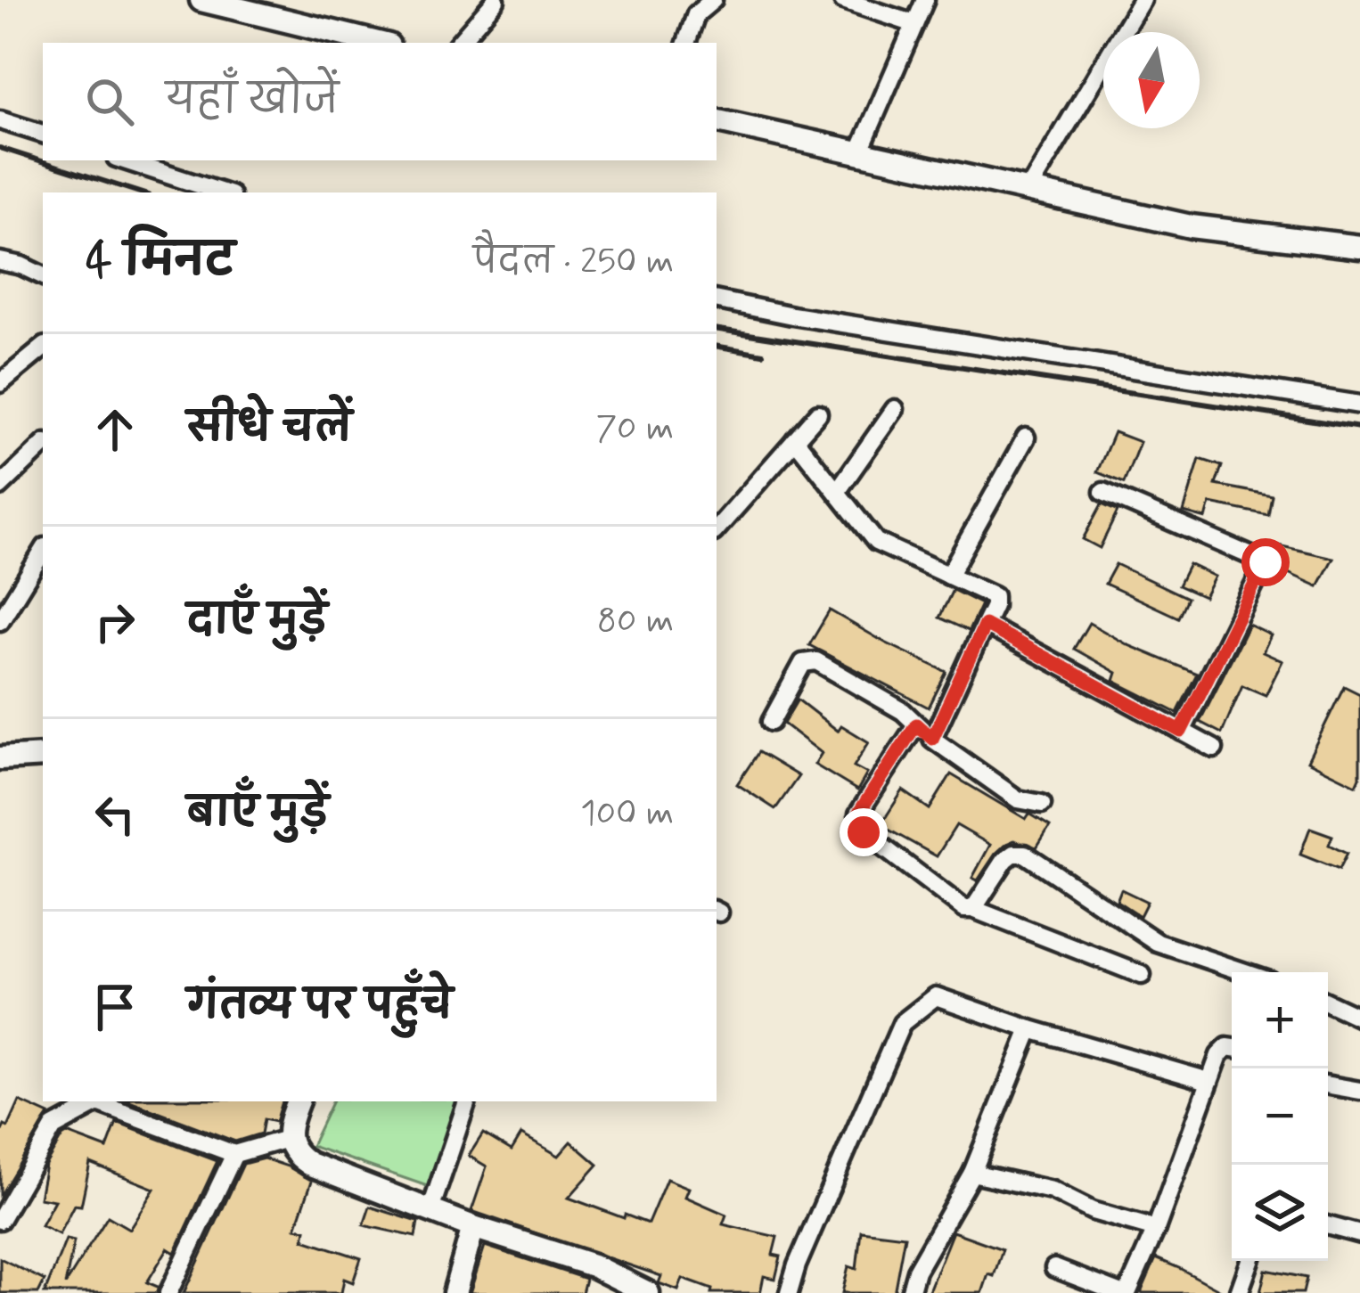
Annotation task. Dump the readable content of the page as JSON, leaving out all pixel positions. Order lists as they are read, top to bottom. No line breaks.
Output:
{"north":"bottom","page":{"search":"यहाँ खोजें","heading":["4 मिनट","पैदल · 250 m"],"list":[["सीधे चलें","70 m"],["दाएँ मुड़ें","80 m"],["बाएँ मुड़ें","100 m"],"गंतव्य पर पहुँचे"],"map_buttons":["+","−"]}}
